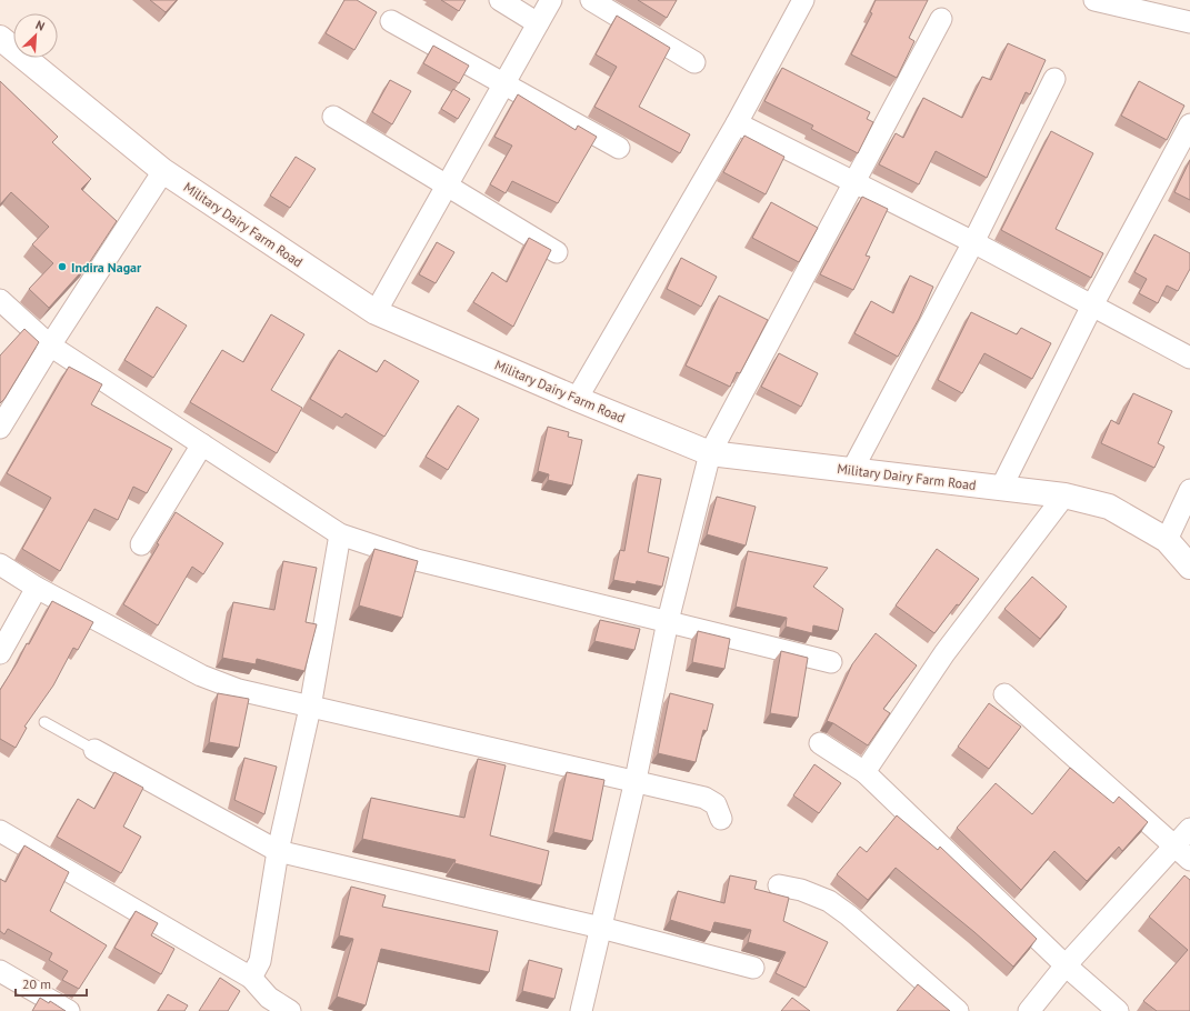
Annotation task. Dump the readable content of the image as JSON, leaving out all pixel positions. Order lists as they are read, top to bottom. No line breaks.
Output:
{"streets":{"main road":["Military Dairy Farm Road"]},"places":["Indira Nagar"],"scale_bar":"20 m","north":"top right"}
